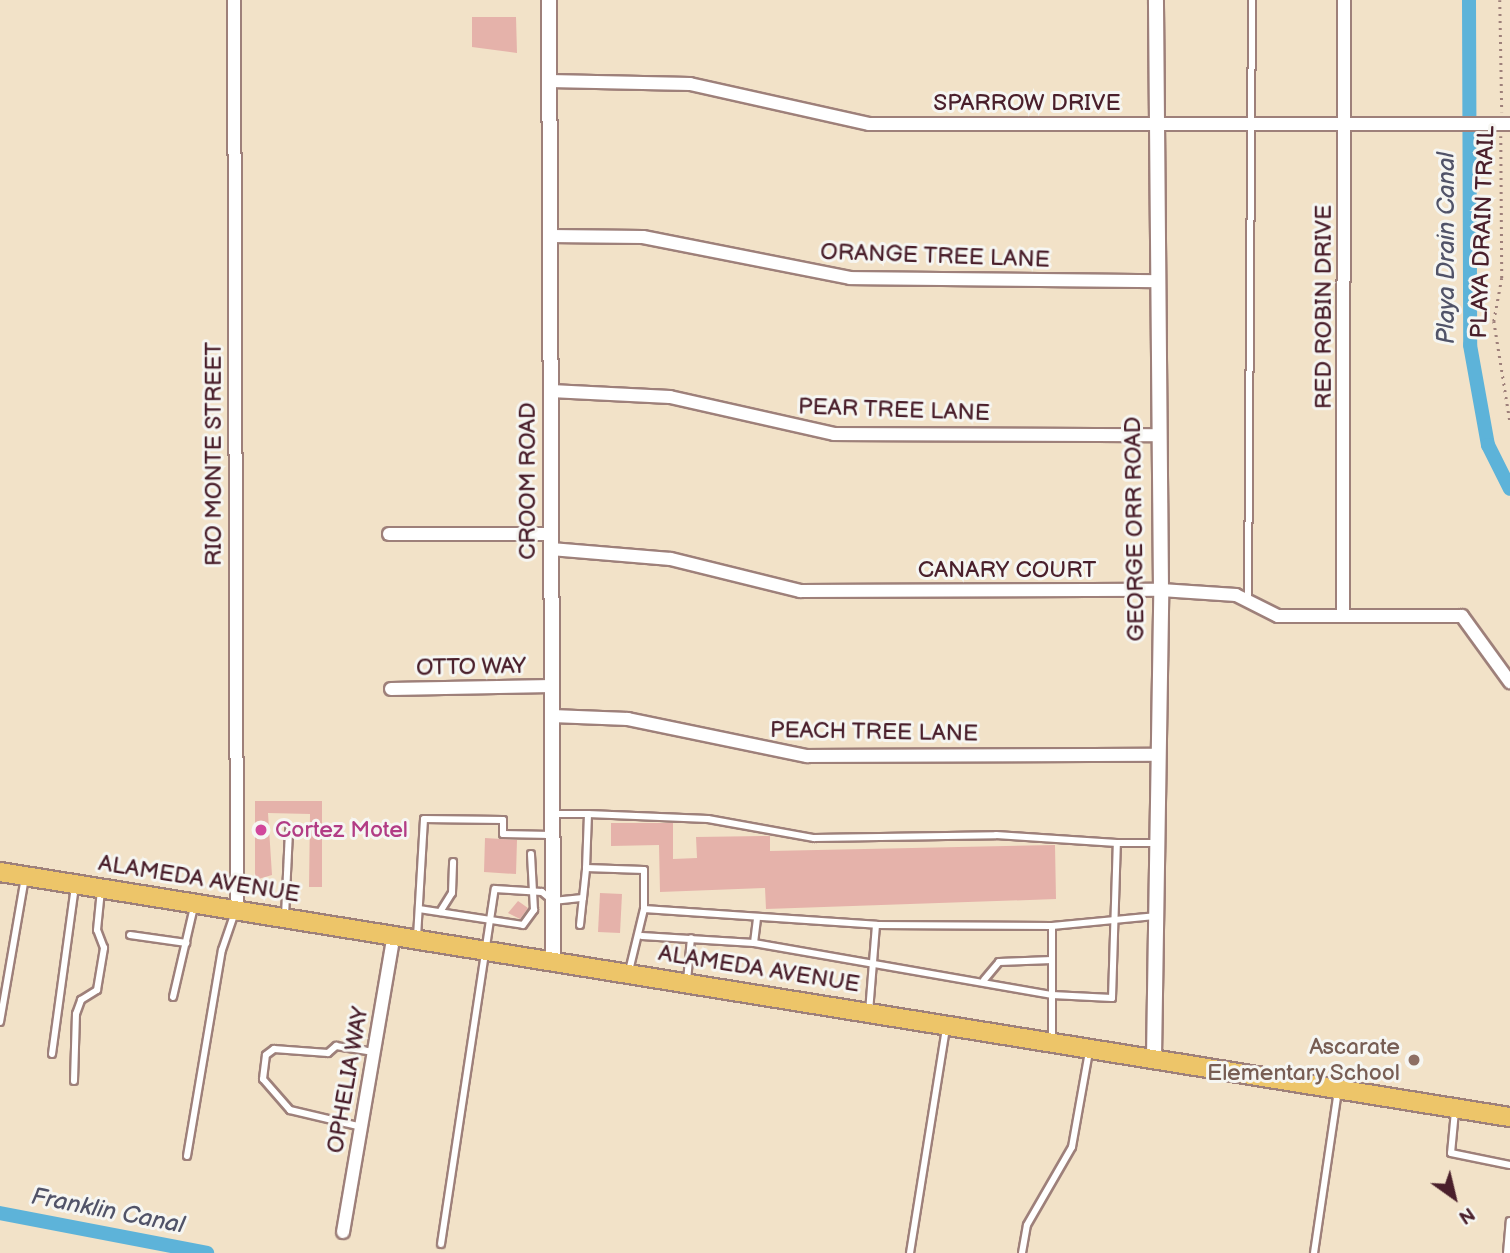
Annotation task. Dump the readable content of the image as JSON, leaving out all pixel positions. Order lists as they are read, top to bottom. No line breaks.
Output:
{"streets":{"main road":["ALAMEDA AVENUE"],"street":["SPARROW DRIVE","ORANGE TREE LANE","RED ROBIN DRIVE","PEAR TREE LANE","RIO MONTE STREET","CROOM ROAD","GEORGE ORR ROAD","CANARY COURT","OTTO WAY","PEACH TREE LANE","OPHELIA WAY"],"path":["PLAYA DRAIN TRAIL"]},"crossings":[["SPARROW DRIVE","PLAYA DRAIN TRAIL"],["SPARROW DRIVE","RED ROBIN DRIVE"],["SPARROW DRIVE","CROOM ROAD"],["SPARROW DRIVE","GEORGE ORR ROAD"],["ORANGE TREE LANE","CROOM ROAD"],["ORANGE TREE LANE","GEORGE ORR ROAD"],["RED ROBIN DRIVE","CANARY COURT"],["PEAR TREE LANE","CROOM ROAD"],["PEAR TREE LANE","GEORGE ORR ROAD"],["RIO MONTE STREET","ALAMEDA AVENUE"],["CROOM ROAD","CANARY COURT"],["CROOM ROAD","OTTO WAY"],["CROOM ROAD","PEACH TREE LANE"],["CROOM ROAD","ALAMEDA AVENUE"],["GEORGE ORR ROAD","CANARY COURT"],["GEORGE ORR ROAD","PEACH TREE LANE"],["GEORGE ORR ROAD","ALAMEDA AVENUE"],["ALAMEDA AVENUE","OPHELIA WAY"]],"water":["Playa Drain Canal","Franklin Canal"],"places":["Cortez Motel","Ascarate Elementary School"],"north":"bottom right"}
